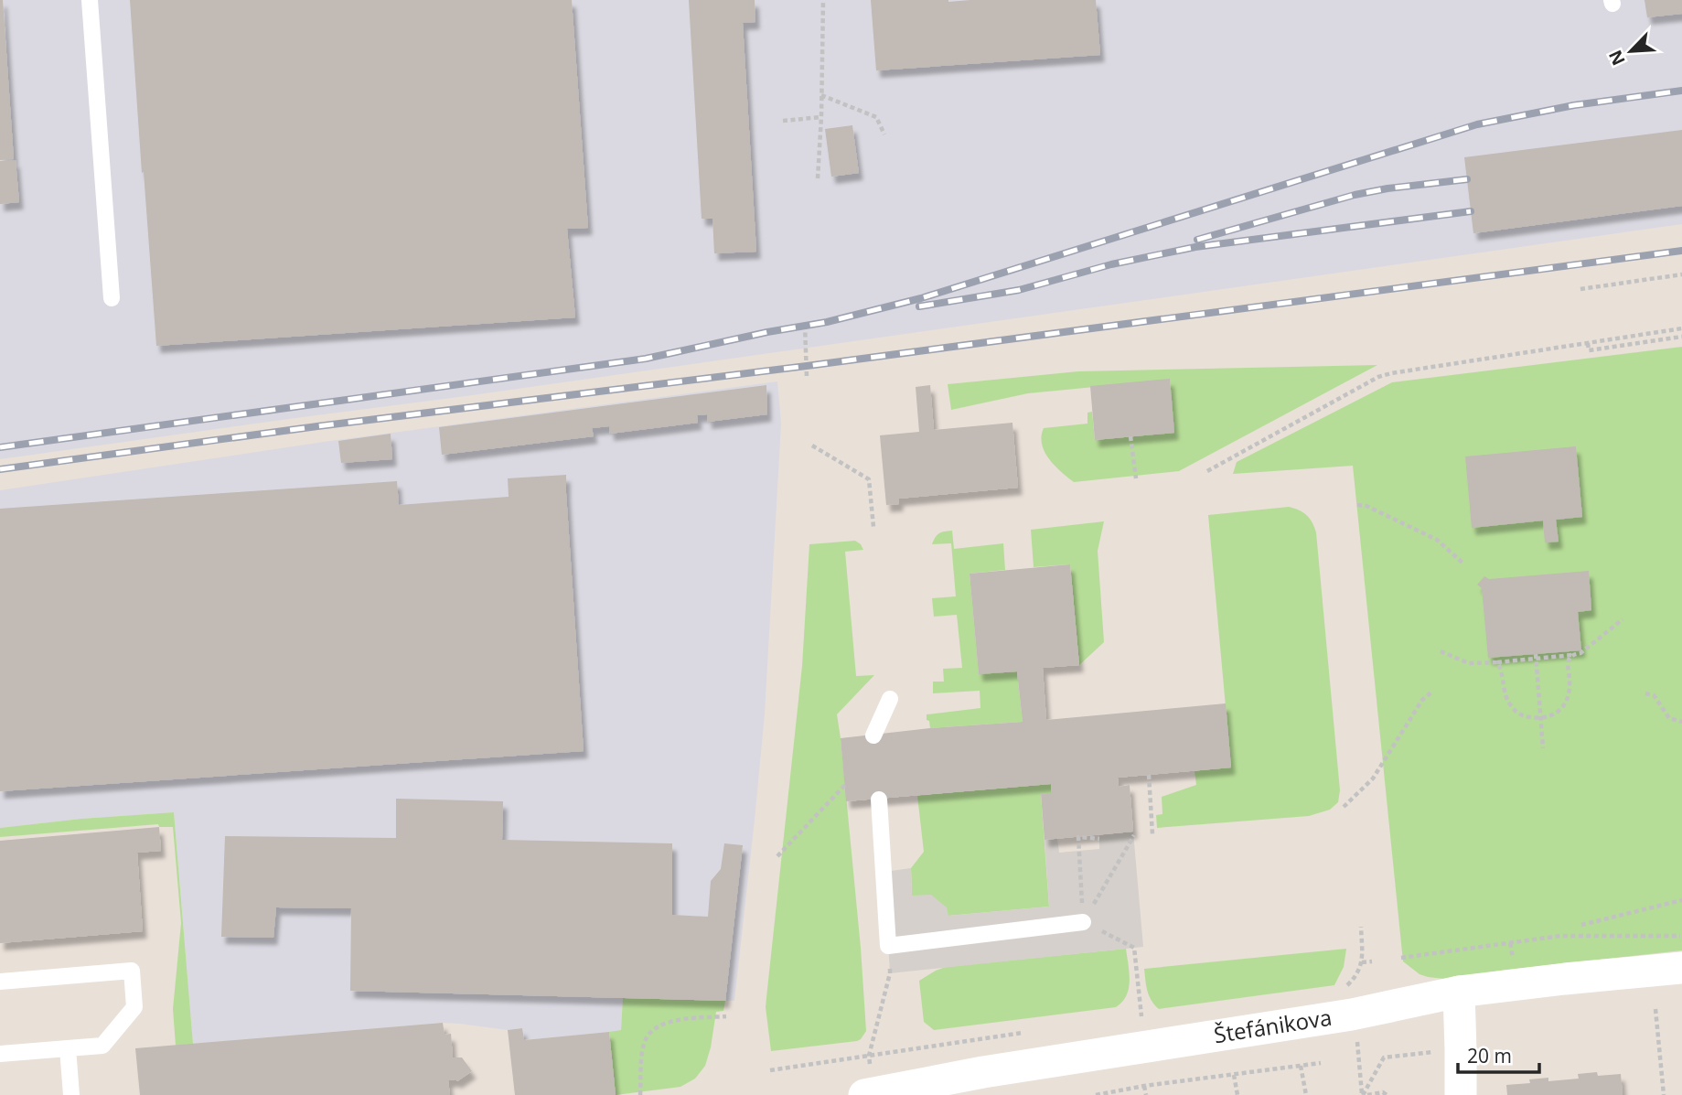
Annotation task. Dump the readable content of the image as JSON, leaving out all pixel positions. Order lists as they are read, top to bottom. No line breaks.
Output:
{"streets":{"street":["Štefánikova"]},"scale_bar":"20 m","north":"bottom left"}
